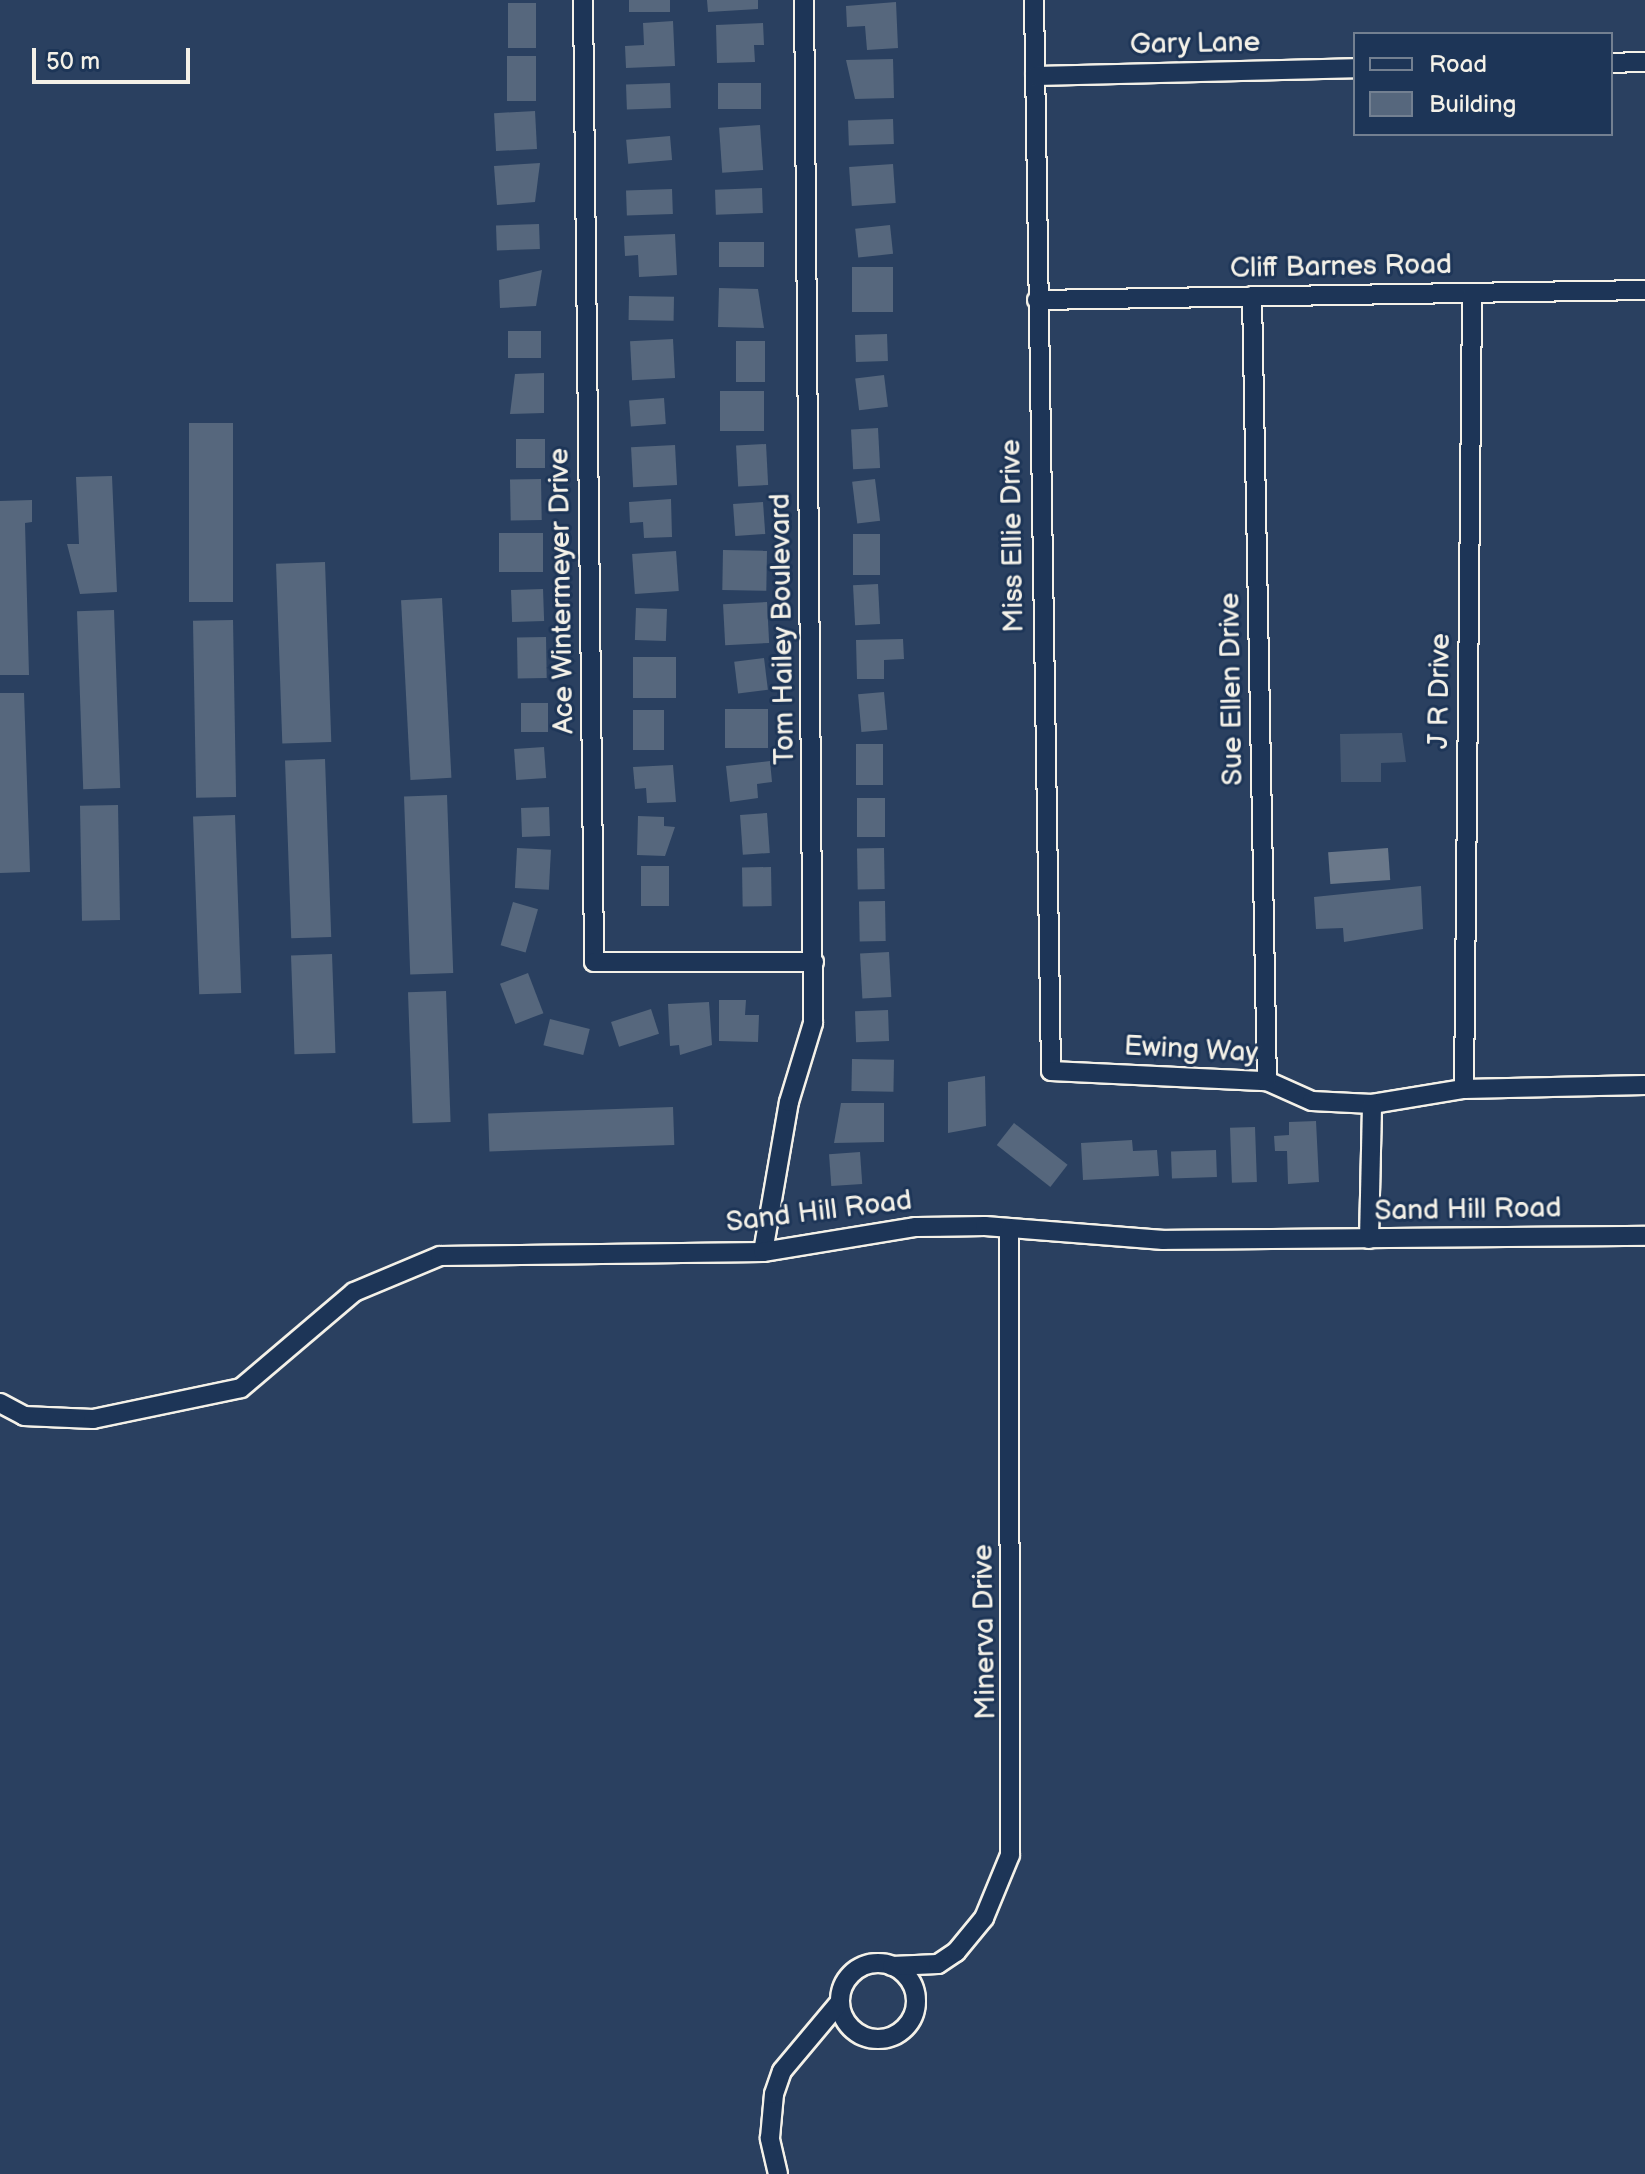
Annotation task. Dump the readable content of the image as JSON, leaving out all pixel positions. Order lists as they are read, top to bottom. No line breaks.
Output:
{"streets":{"street":["Gary Lane","Cliff Barnes Road","Miss Ellie Drive","Ace Wintermeyer Drive","Tom Hailey Boulevard","Sue Ellen Drive","J R Drive","Ewing Way","Sand Hill Road","Minerva Drive"]},"crossings":[["Gary Lane","Miss Ellie Drive"],["Cliff Barnes Road","Miss Ellie Drive"],["Cliff Barnes Road","Sue Ellen Drive"],["Cliff Barnes Road","J R Drive"],["Miss Ellie Drive","Ewing Way"],["Ace Wintermeyer Drive","Tom Hailey Boulevard"],["Tom Hailey Boulevard","Sand Hill Road"],["Sue Ellen Drive","Ewing Way"],["J R Drive","Ewing Way"],["Sand Hill Road","Minerva Drive"]],"legend":["Road","Building"],"scale_bar":"50 m"}
